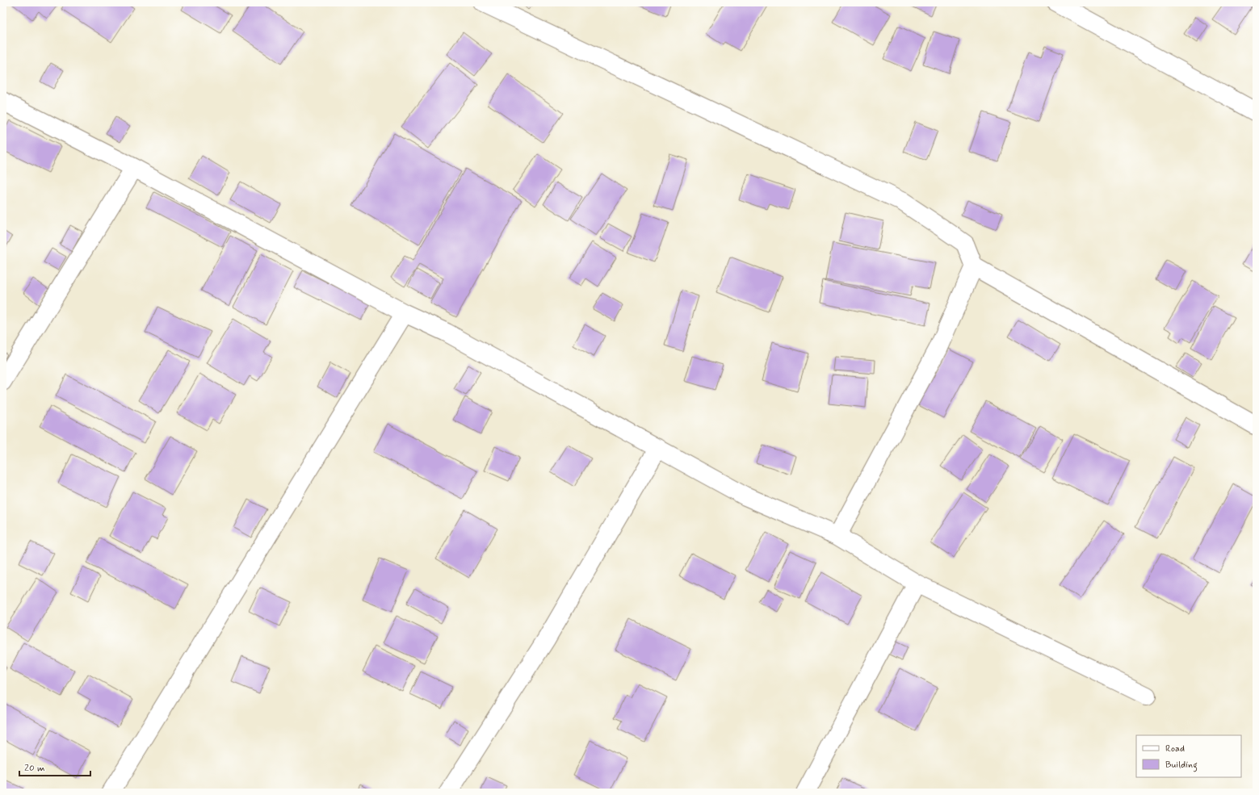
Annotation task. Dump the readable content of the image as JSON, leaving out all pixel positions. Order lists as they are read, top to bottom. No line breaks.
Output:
{"legend":["Road","Building"],"scale_bar":"20 m"}
